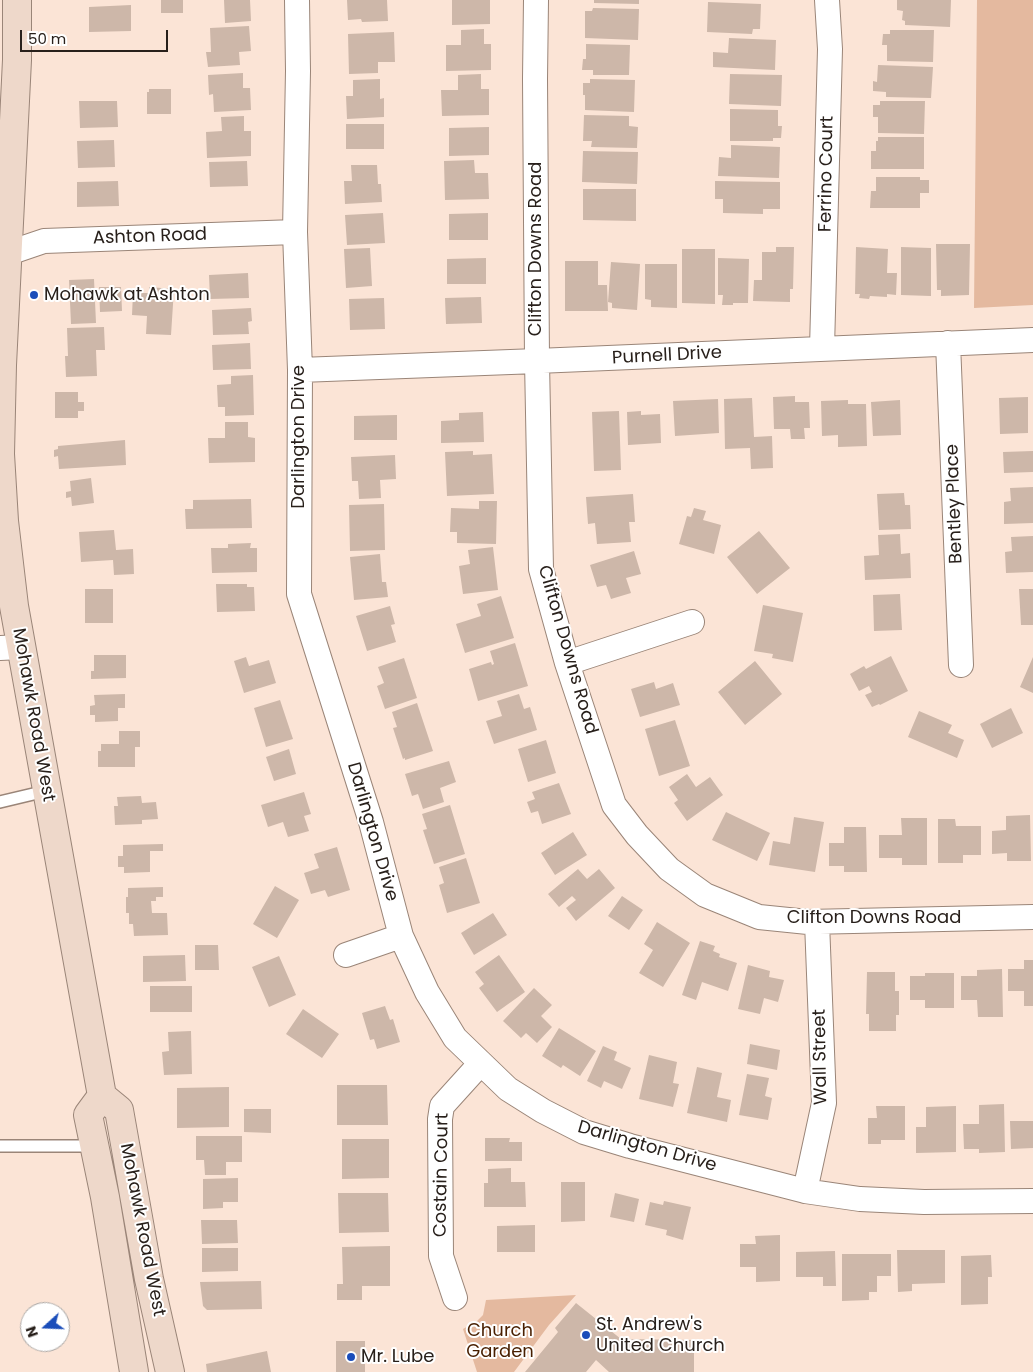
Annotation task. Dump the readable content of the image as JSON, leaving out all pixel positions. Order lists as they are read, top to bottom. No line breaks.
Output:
{"streets":{"main road":["Mohawk Road West"],"street":["Ferrino Court","Ashton Road","Clifton Downs Road","Purnell Drive","Darlington Drive","Bentley Place","Wall Street","Costain Court"]},"crossings":[["Ferrino Court","Purnell Drive"],["Ashton Road","Darlington Drive"],["Ashton Road","Mohawk Road West"],["Clifton Downs Road","Purnell Drive"],["Clifton Downs Road","Wall Street"],["Purnell Drive","Darlington Drive"],["Purnell Drive","Bentley Place"],["Darlington Drive","Wall Street"],["Darlington Drive","Costain Court"]],"parks":["Church Garden"],"places":["Mohawk at Ashton","St. Andrew's United Church","Mr. Lube"],"scale_bar":"50 m","north":"left"}
